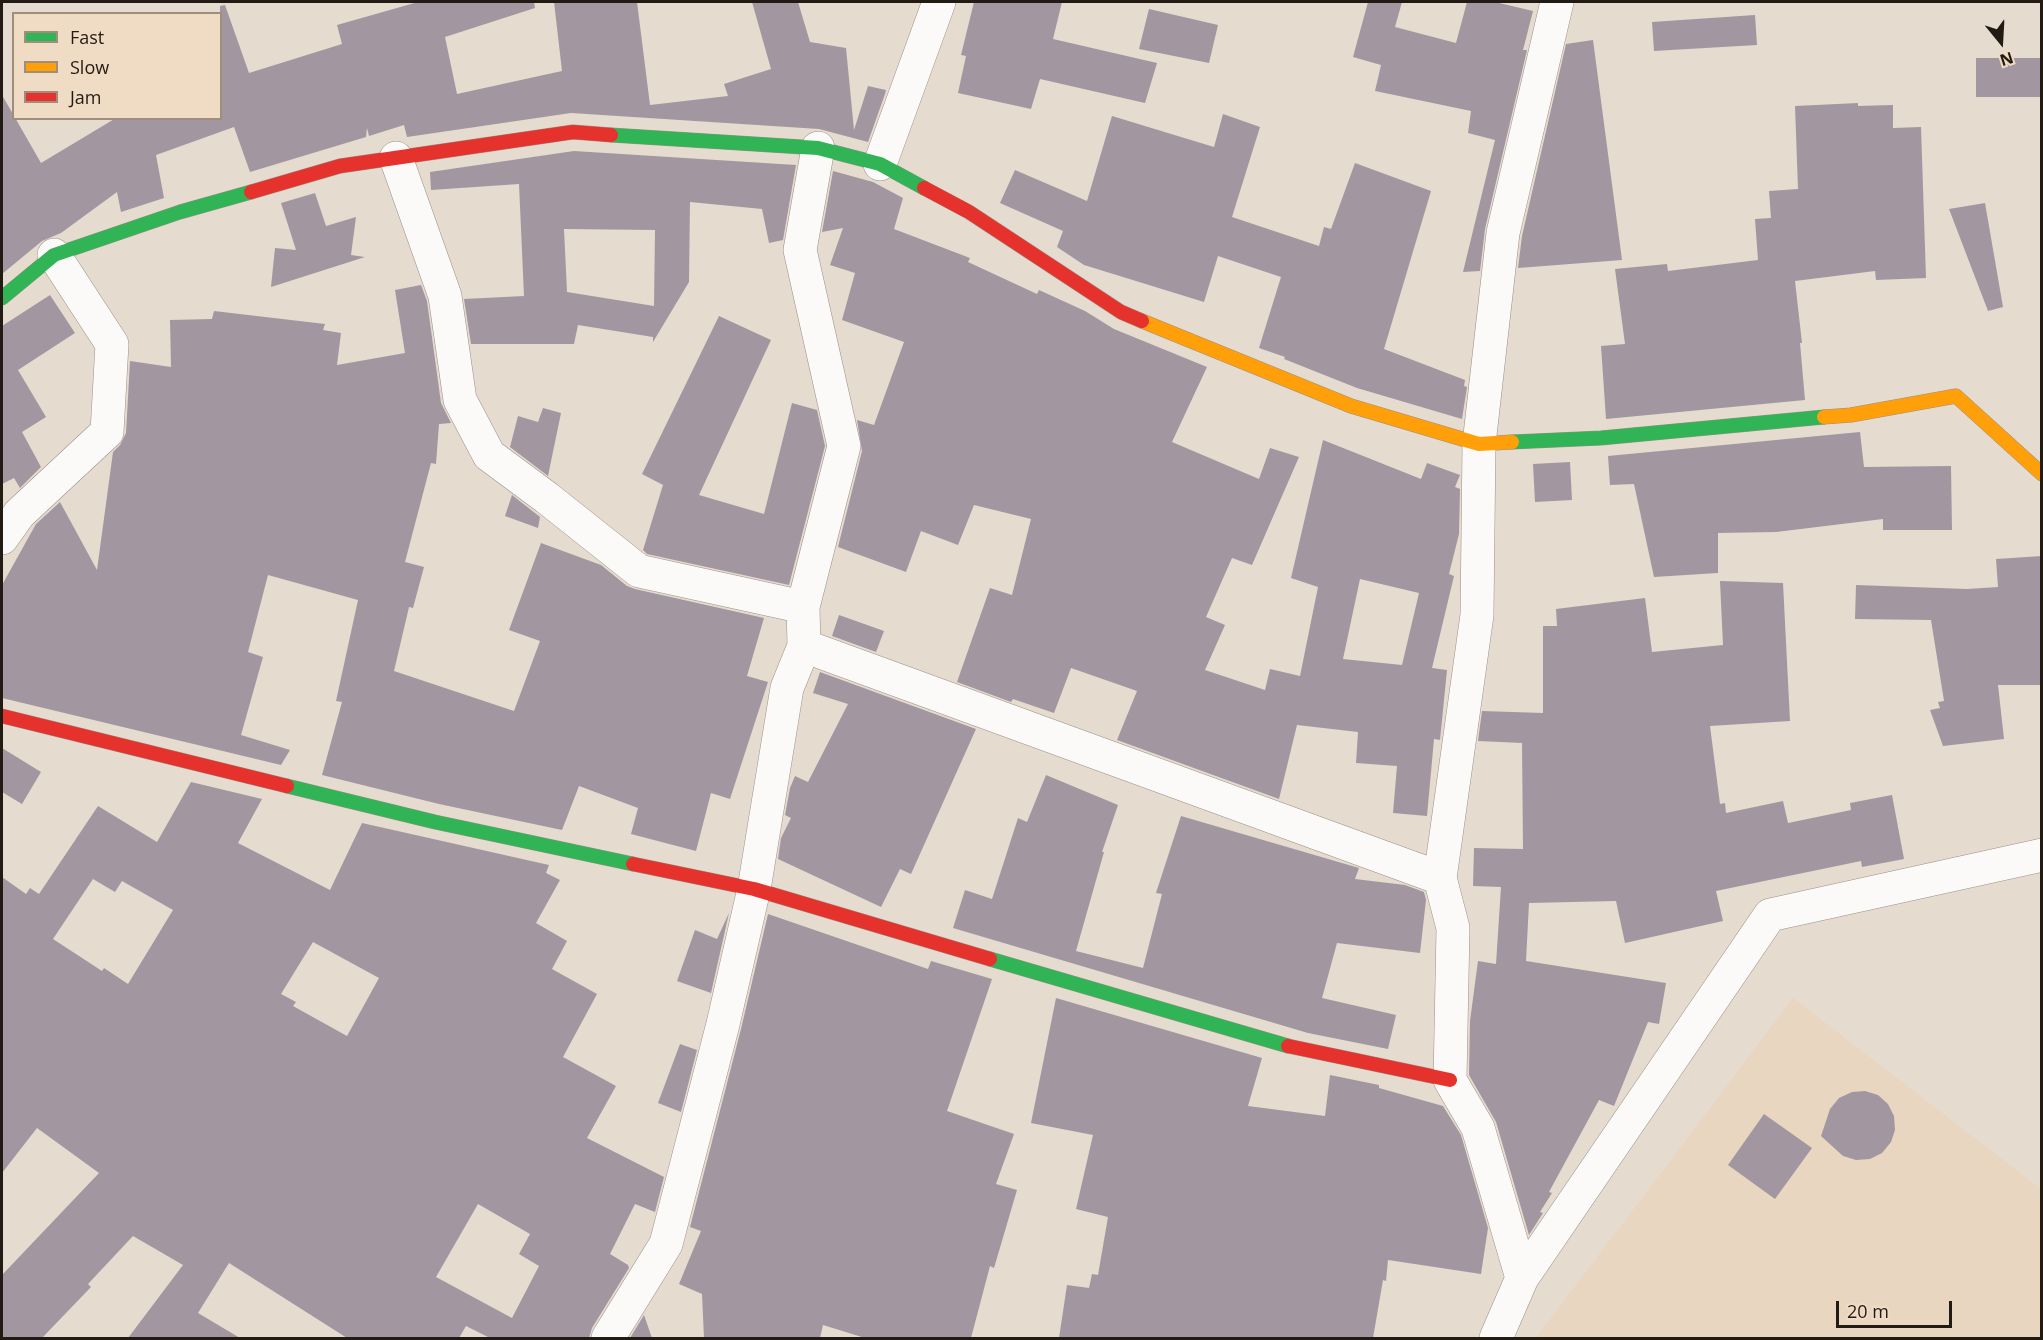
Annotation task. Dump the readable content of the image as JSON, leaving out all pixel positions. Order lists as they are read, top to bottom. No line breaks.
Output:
{"legend":["Fast","Slow","Jam"],"scale_bar":"20 m","north":"bottom"}
